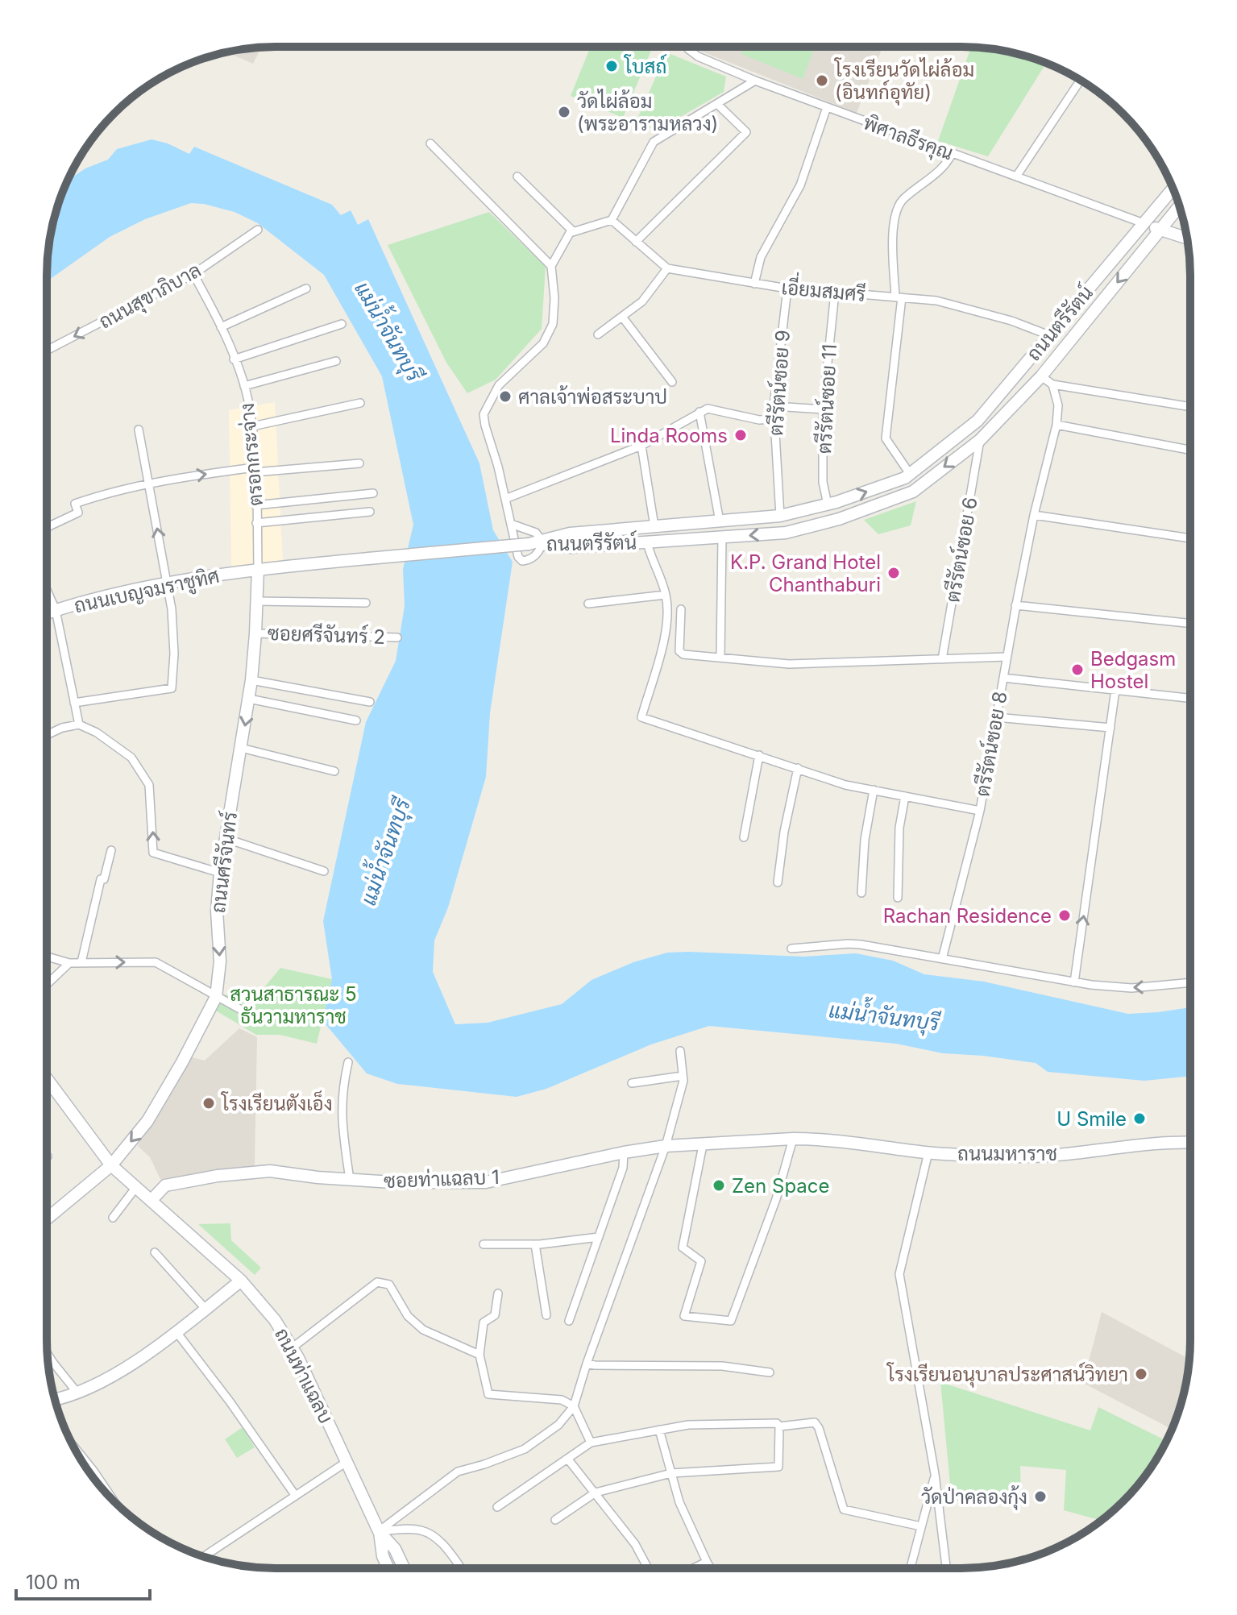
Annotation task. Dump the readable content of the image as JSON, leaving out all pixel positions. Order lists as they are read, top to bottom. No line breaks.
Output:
{"streets":{"main road":["ถนนตรีรัตน์","ถนนเบญจมราชูทิศ","ถนนศรีจันทร์","ถนนมหาราช","ซอยท่าแฉลบ 1","ถนนท่าแฉลบ"],"street":["พิศาลธีรคุณ","เอี่ยมสมศรี","ถนนสุขาภิบาล","ตรีรัตน์ซอย 9","ตรีรัตน์ซอย 11","ตรอกกระจ่าง","ตรีรัตน์ซอย 6","ซอยศรีจันทร์ 2","ตรีรัตน์ซอย 8"]},"crossings":[["พิศาลธีรคุณ","ถนนตรีรัตน์"],["เอี่ยมสมศรี","ถนนตรีรัตน์"],["เอี่ยมสมศรี","ตรีรัตน์ซอย 9"],["เอี่ยมสมศรี","ตรีรัตน์ซอย 11"],["ถนนสุขาภิบาล","ตรอกกระจ่าง"],["ถนนตรีรัตน์","ตรีรัตน์ซอย 9"],["ถนนตรีรัตน์","ตรีรัตน์ซอย 11"],["ถนนตรีรัตน์","ตรอกกระจ่าง"],["ถนนตรีรัตน์","ตรีรัตน์ซอย 6"],["ถนนตรีรัตน์","ถนนเบญจมราชูทิศ"],["ถนนตรีรัตน์","ถนนศรีจันทร์"],["ตรอกกระจ่าง","ถนนเบญจมราชูทิศ"],["ตรอกกระจ่าง","ถนนศรีจันทร์"],["ถนนเบญจมราชูทิศ","ถนนศรีจันทร์"],["ซอยศรีจันทร์ 2","ถนนศรีจันทร์"],["ถนนศรีจันทร์","ถนนท่าแฉลบ"],["ถนนมหาราช","ซอยท่าแฉลบ 1"],["ซอยท่าแฉลบ 1","ถนนท่าแฉลบ"]],"one_way":["ถนนสุขาภิบาล","ถนนศรีจันทร์"],"water":["แม่น้ำจันทบุรี"],"parks":["สวนสาธารณะ 5 ธันวามหาราช"],"places":["โบสถ์","โรงเรียนวัดไผ่ล้อม (อินทก์อุทัย)","วัดไผ่ล้อม (พระอารามหลวง)","ศาลเจ้าพ่อสระบาป","Linda Rooms","K.P. Grand Hotel Chanthaburi","Bedgasm Hostel","Rachan Residence","โรงเรียนตังเอ็ง","U Smile","Zen Space","โรงเรียนอนุบาลประศาสน์วิทยา","วัดป่าคลองกุ้ง"],"scale_bar":"100 m"}
